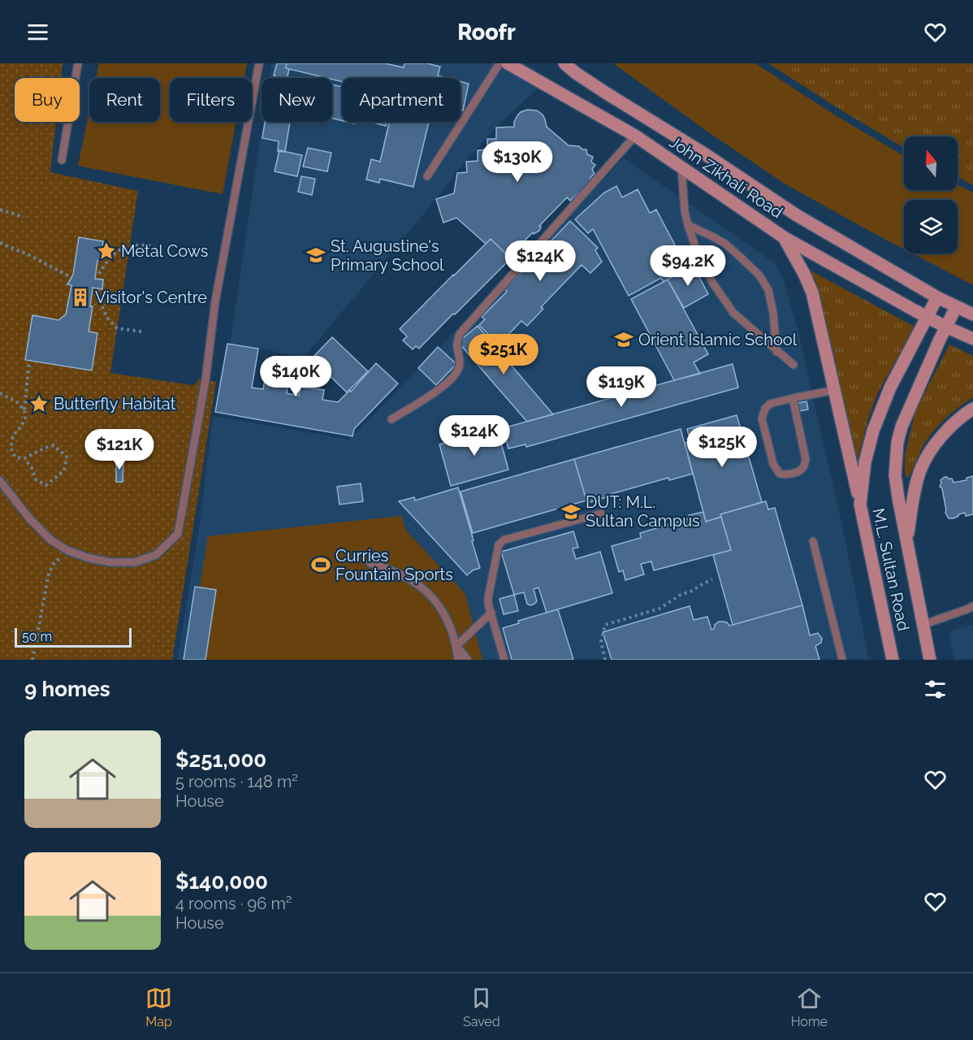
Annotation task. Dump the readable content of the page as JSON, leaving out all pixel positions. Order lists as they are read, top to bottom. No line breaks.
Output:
{"streets":{"main road":["John Zikhali Road","M.L. Sultan Road"]},"crossings":[["John Zikhali Road","M.L. Sultan Road"]],"places":{"place":["Metal Cows","Butterfly Habitat"],"school or university":["St. Augustine's Primary School","Orient Islamic School","DUT: M.L. Sultan Campus"],"building":["Visitor's Centre"],"sports":["Curries Fountain Sports"]},"scale_bar":"50 m","north":"top","page":{"header":"Roofr","chip":["Buy","Rent","Filters","New","Apartment"],"price":["$130K","$124K","$94.2K","$251K","$140K","$119K","$124K","$125K","$121K"],"scale":"50 m","heading":"9 homes","list":[{"name":"$251,000","note":"5 rooms · 148 m² · House"},{"name":"$140,000","note":"4 rooms · 96 m² · House"}],"tabs":["Map","Saved","Home"]}}
